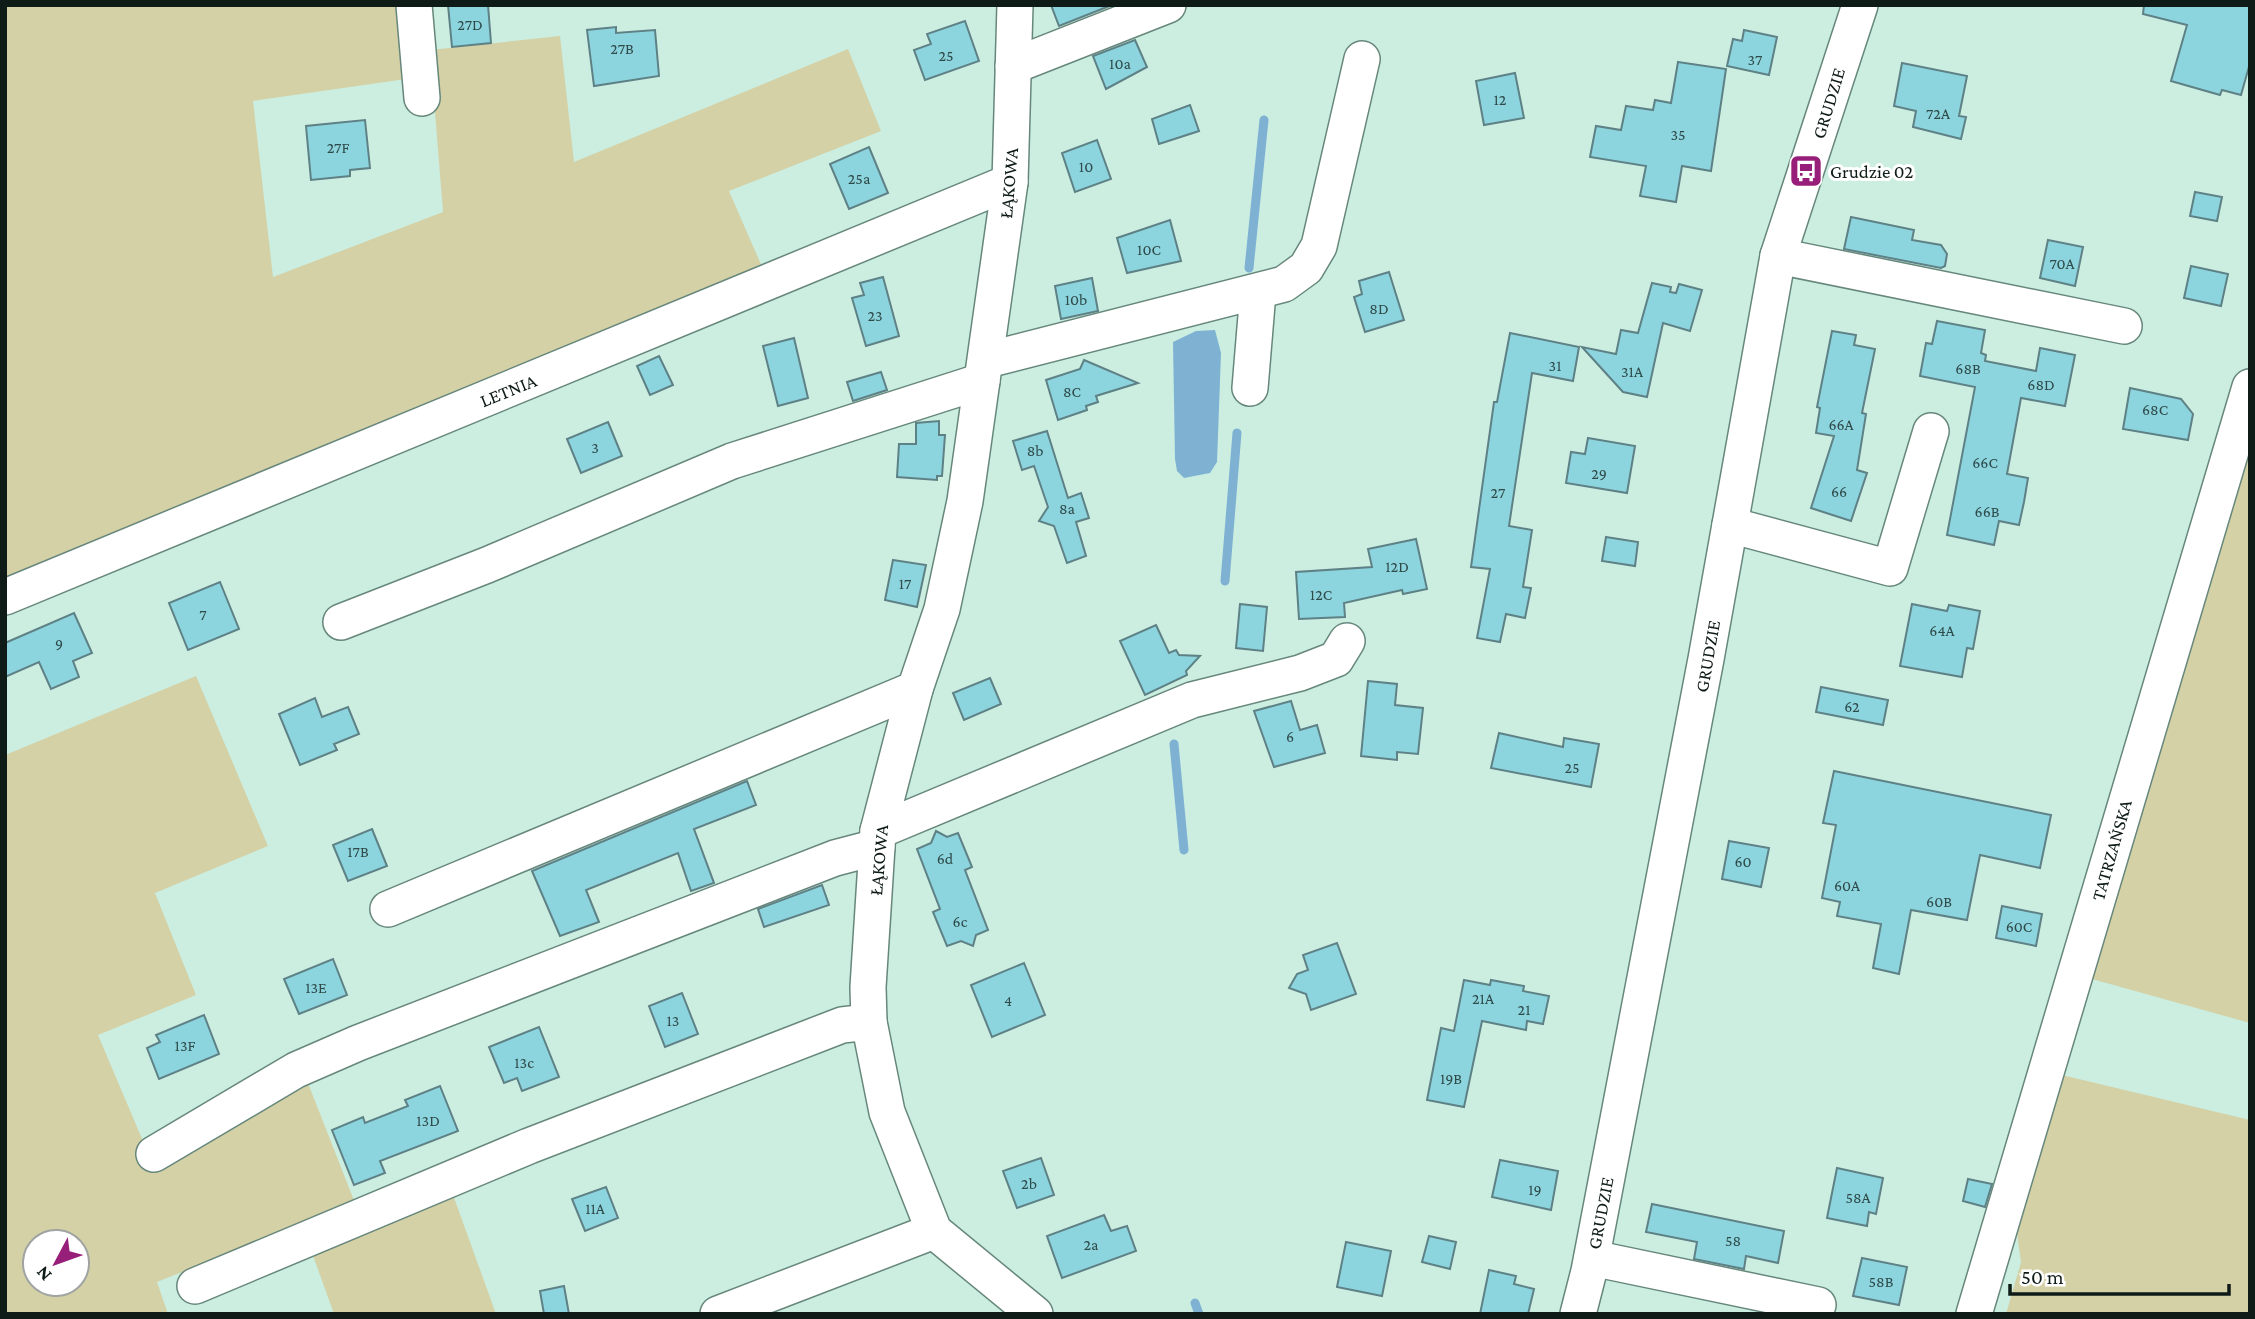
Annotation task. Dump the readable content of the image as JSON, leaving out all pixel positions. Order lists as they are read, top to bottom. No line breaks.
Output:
{"streets":{"street":["GRUDZIE","ŁĄKOWA","LETNIA","TATRZAŃSKA"]},"crossings":[["ŁĄKOWA","LETNIA"]],"places":{"bus stop":["Grudzie 02"]},"house_numbers":["27D","27B","25","37","10a","12","72A","35","27F","10","25a","10C","70A","10b","8D","23","31","68B","31A","68D","8C","68C","66A","3","8b","66C","29","66","27","8a","66B","12D","17","12C","7","64A","9","62","6","25","17B","6d","60","60A","60B","6c","60C","13E","21A","4","21","13","13F","13c","19B","13D","2b","19","58A","11A","58","2a","58B"],"scale_bar":"50 m","north":"bottom left"}
